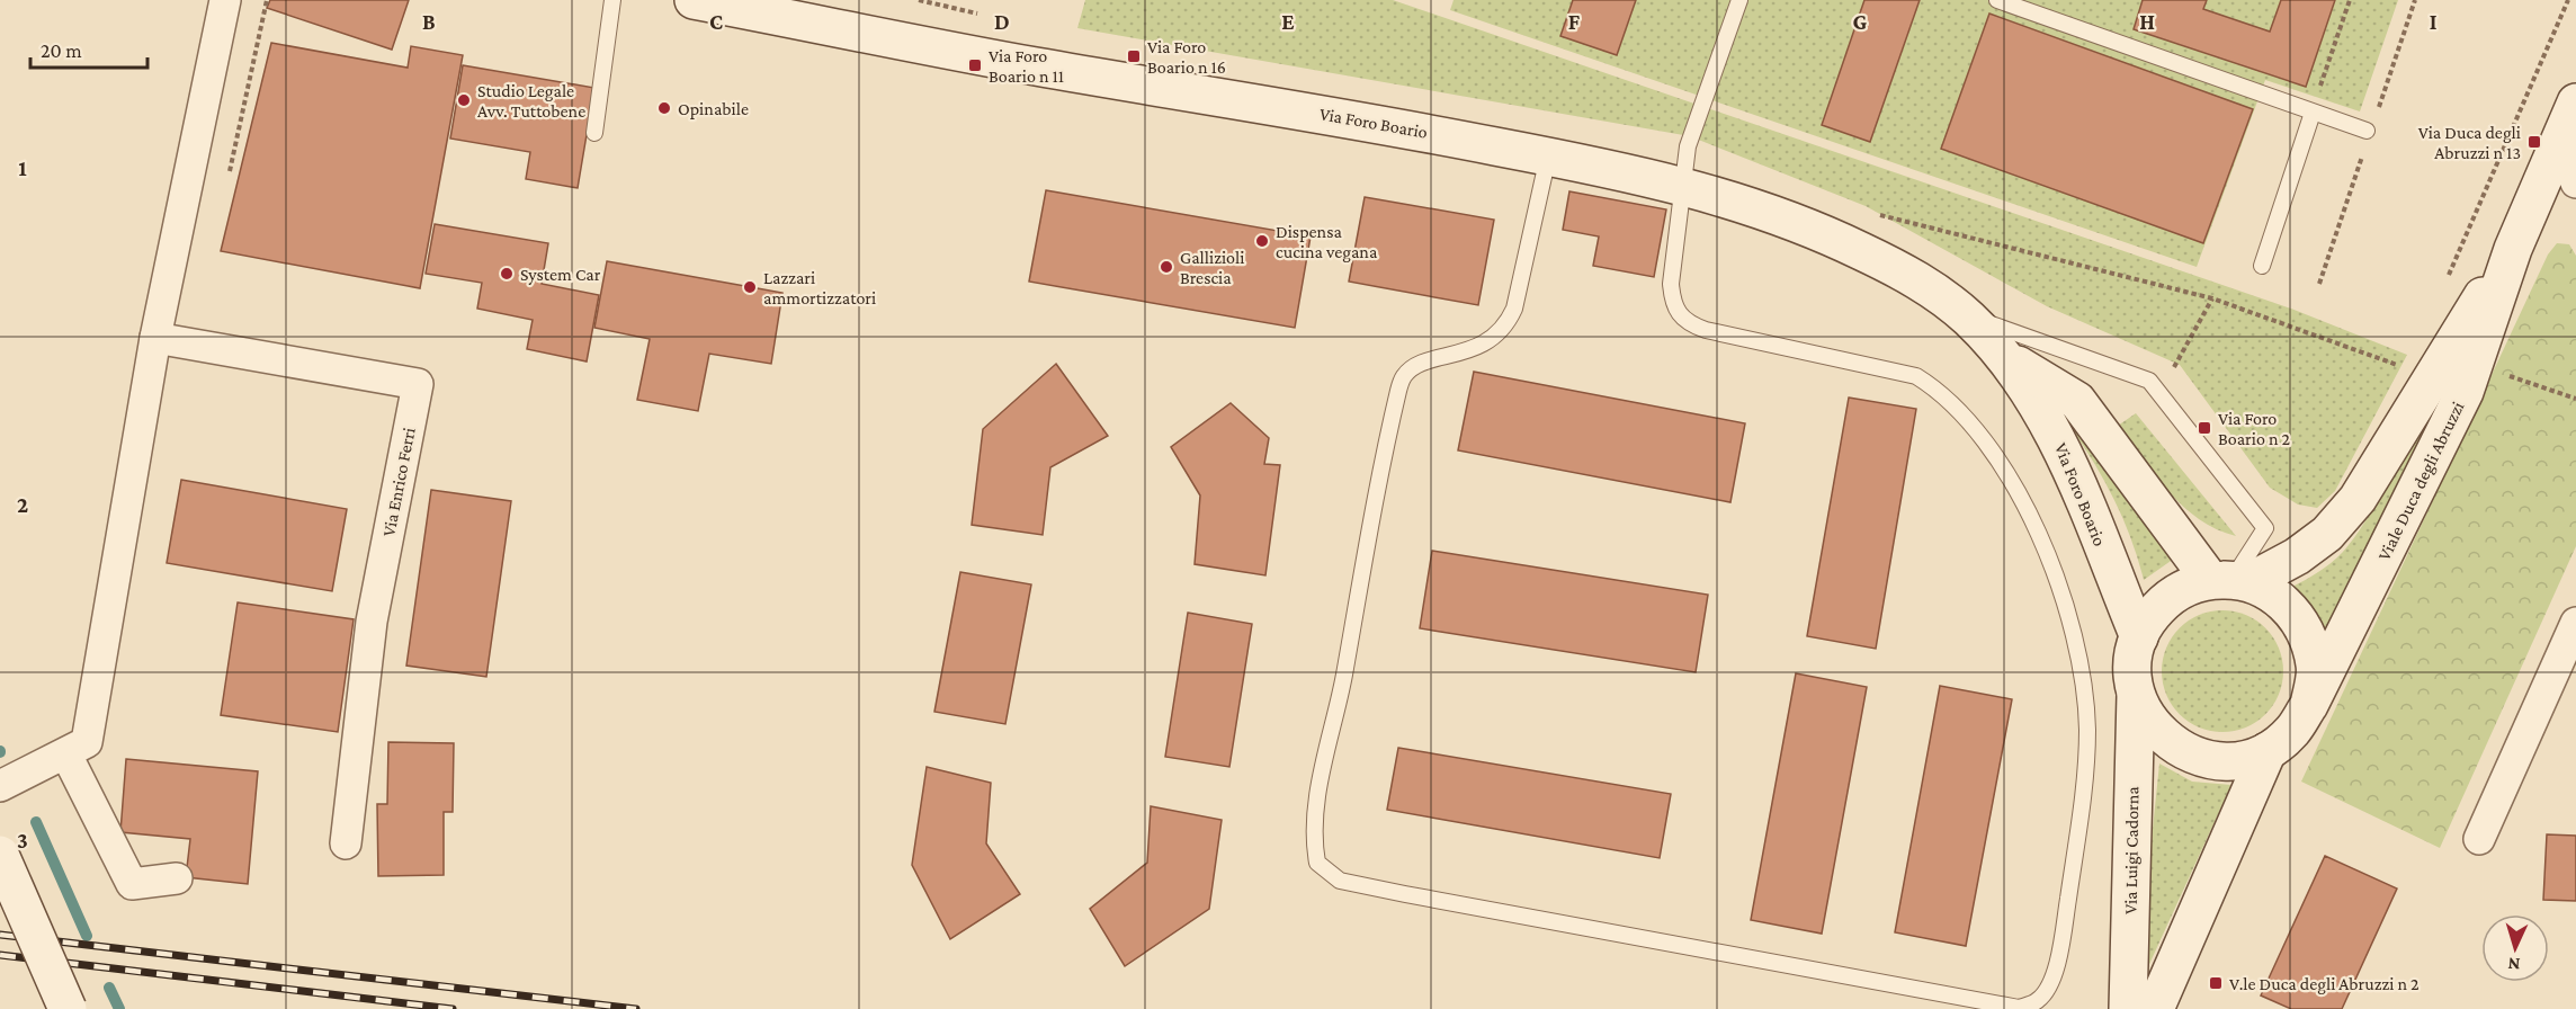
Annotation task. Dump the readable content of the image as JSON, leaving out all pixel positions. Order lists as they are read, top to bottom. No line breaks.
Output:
{"streets":{"main road":["Via Foro Boario","Viale Duca degli Abruzzi","Via Luigi Cadorna"],"street":["Via Enrico Ferri"]},"crossings":[["Via Foro Boario","Viale Duca degli Abruzzi"],["Via Foro Boario","Via Luigi Cadorna"],["Viale Duca degli Abruzzi","Via Luigi Cadorna"]],"places":{"transit":["Via Foro Boario n 16","Via Foro Boario n 11","Via Duca degli Abruzzi n 13","Via Foro Boario n 2","V.le Duca degli Abruzzi n 2"],"other":["Studio Legale Avv. Tuttobene","Opinabile","Dispensa cucina vegana","Gallizioli Brescia","System Car","Lazzari ammortizzatori"]},"scale_bar":"20 m","north":"bottom","grid":{"columns":["B","C","D","E","F","G","H","I"],"rows":["1","2","3"]}}
